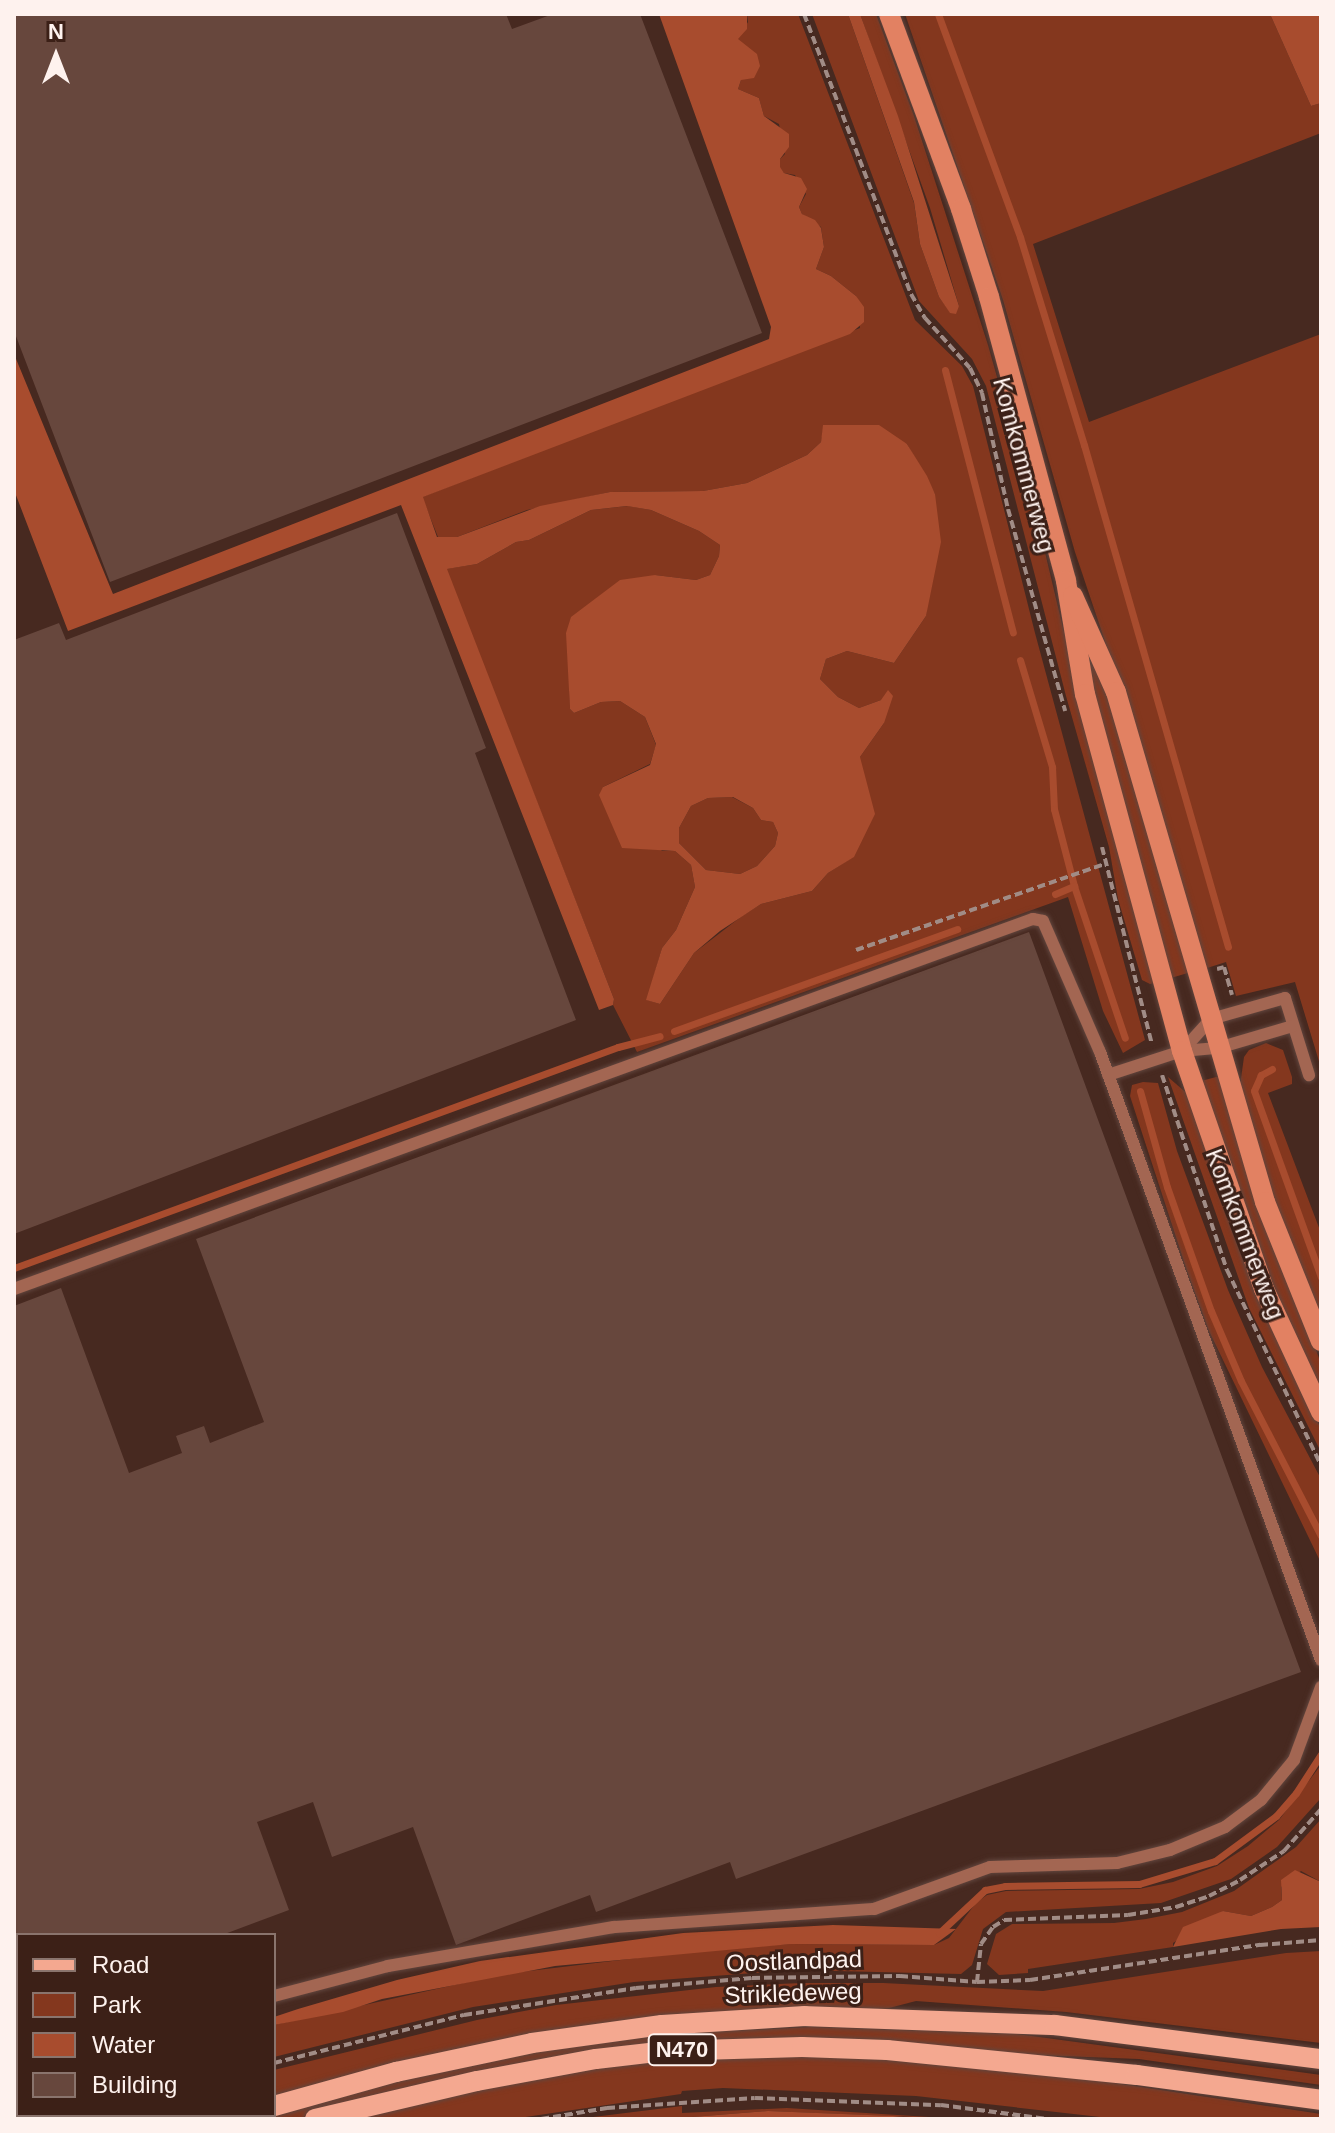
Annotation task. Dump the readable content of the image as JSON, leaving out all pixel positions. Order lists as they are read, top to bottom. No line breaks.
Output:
{"streets":{"main road":["Komkommerweg","Strikledeweg","N470"],"path":["Oostlandpad"]},"legend":["Road","Park","Water","Building"],"north":"top"}
